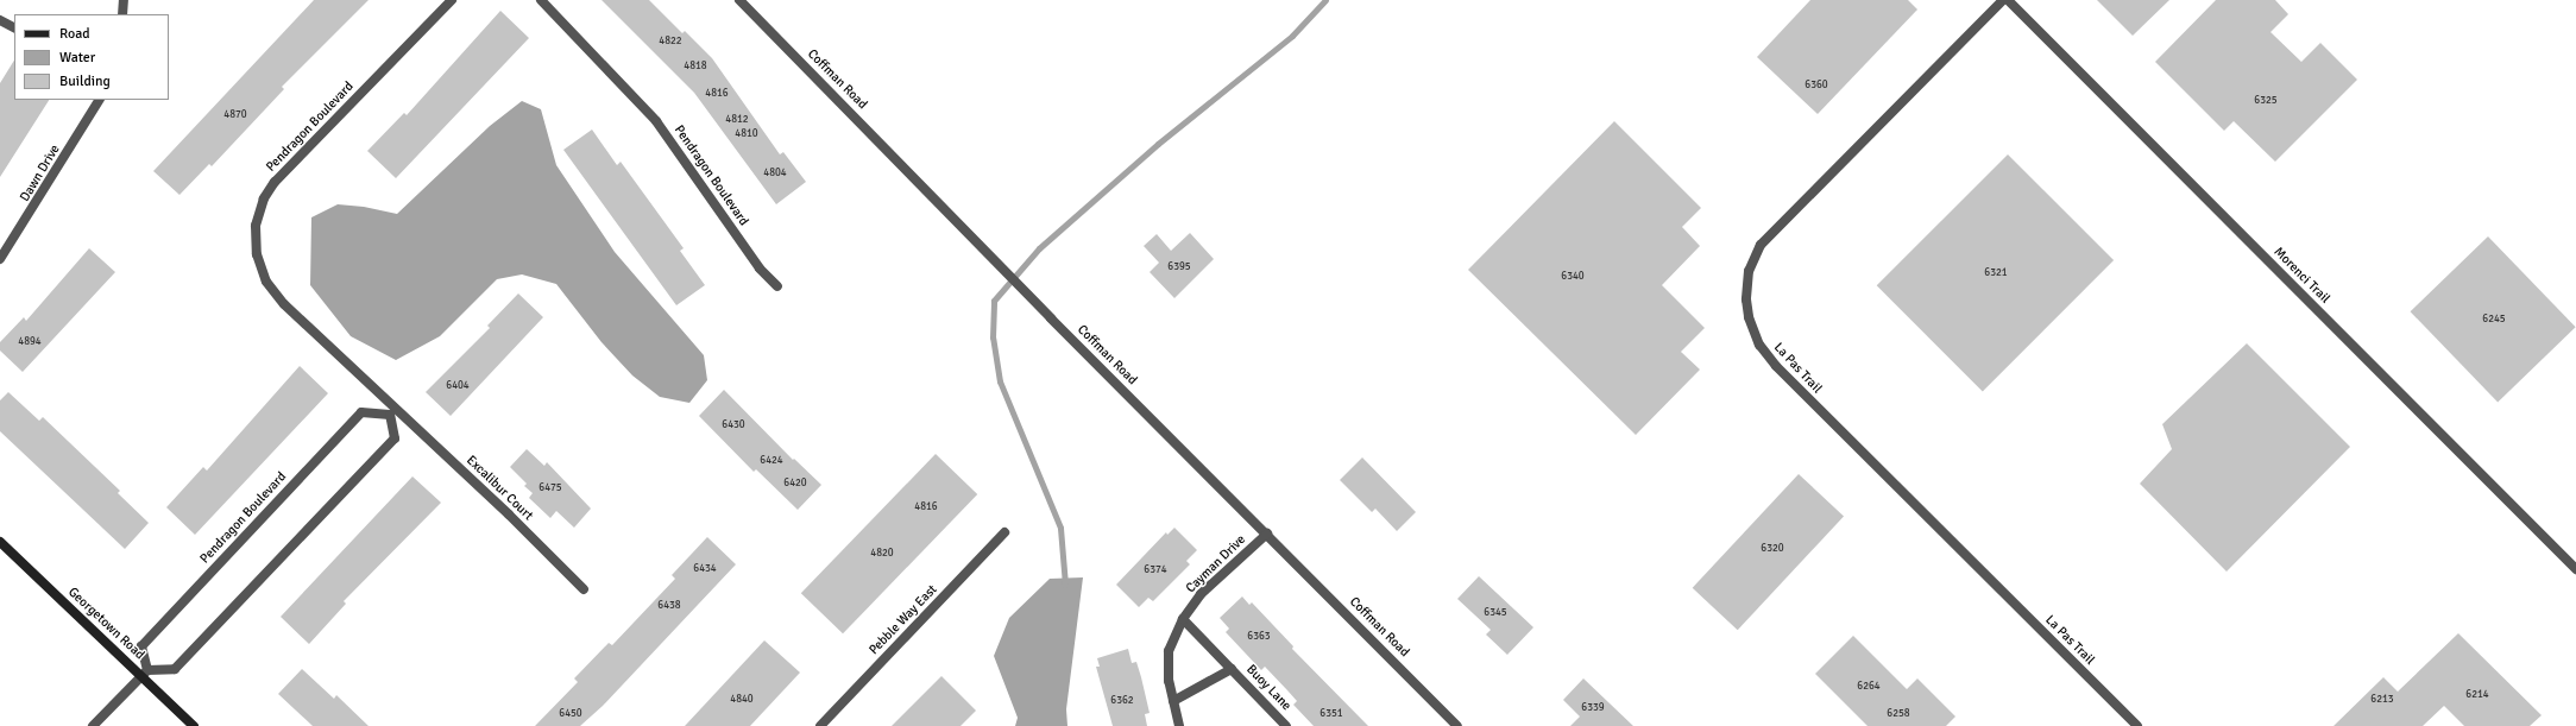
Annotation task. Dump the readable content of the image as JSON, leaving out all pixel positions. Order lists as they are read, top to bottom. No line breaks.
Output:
{"streets":{"main road":["Georgetown Road"],"street":["Coffman Road","Pendragon Boulevard","Dawn Drive","Morenci Trail","La Pas Trail","Excalibur Court","Cayman Drive","Pebble Way East","Buoy Lane"]},"crossings":[["Coffman Road","Cayman Drive"],["Pendragon Boulevard","Excalibur Court"],["Pendragon Boulevard","Georgetown Road"],["Cayman Drive","Buoy Lane"]],"house_numbers":["4822","4818","6360","4816","6325","4870","4812","4810","4804","6395","6321","6340","6245","4894","6404","6430","6424","6420","6475","4816","6320","4820","6434","6374","6438","6345","6363","6264","6214","4840","6213","6362","6339","6450","6351","6258"],"legend":["Road","Water","Building"]}
